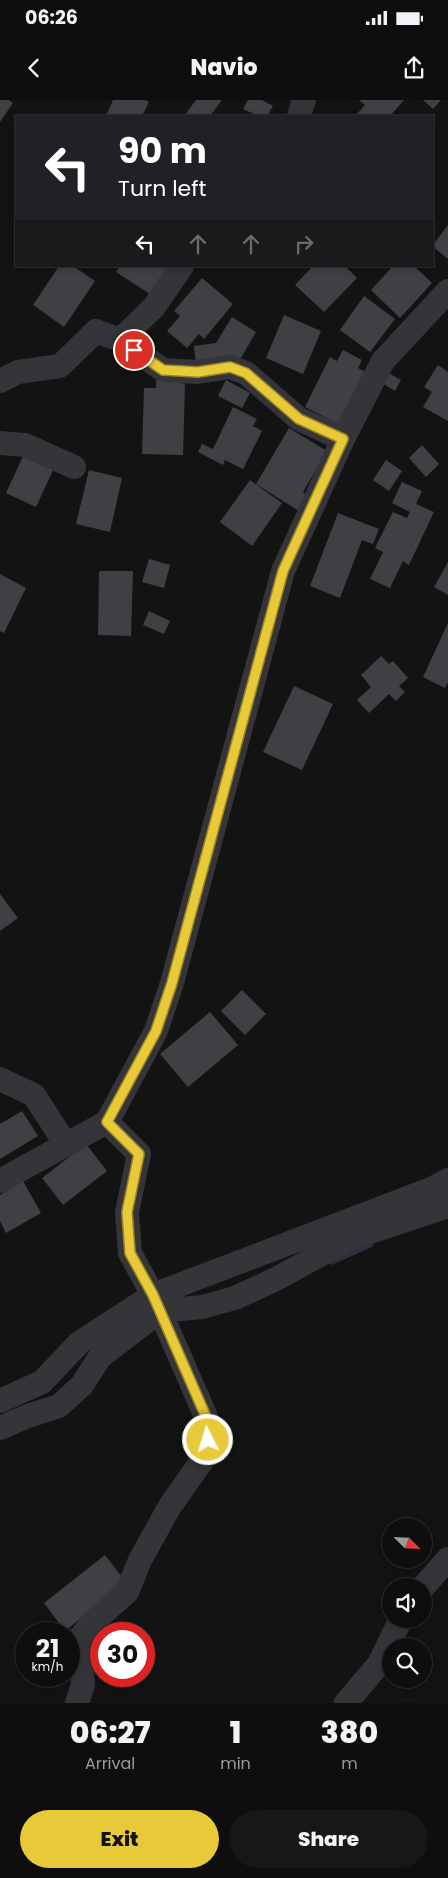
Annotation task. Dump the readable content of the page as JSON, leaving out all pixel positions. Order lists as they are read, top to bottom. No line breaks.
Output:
{"north":"bottom right","page":{"status":"06:26","header":"Navio","turn":["90 m","Turn left"],"speed":"21 km/h","limit":"30","eta":["06:27","Arrival","1","min","380","m"],"buttons":["Exit","Share"]}}
